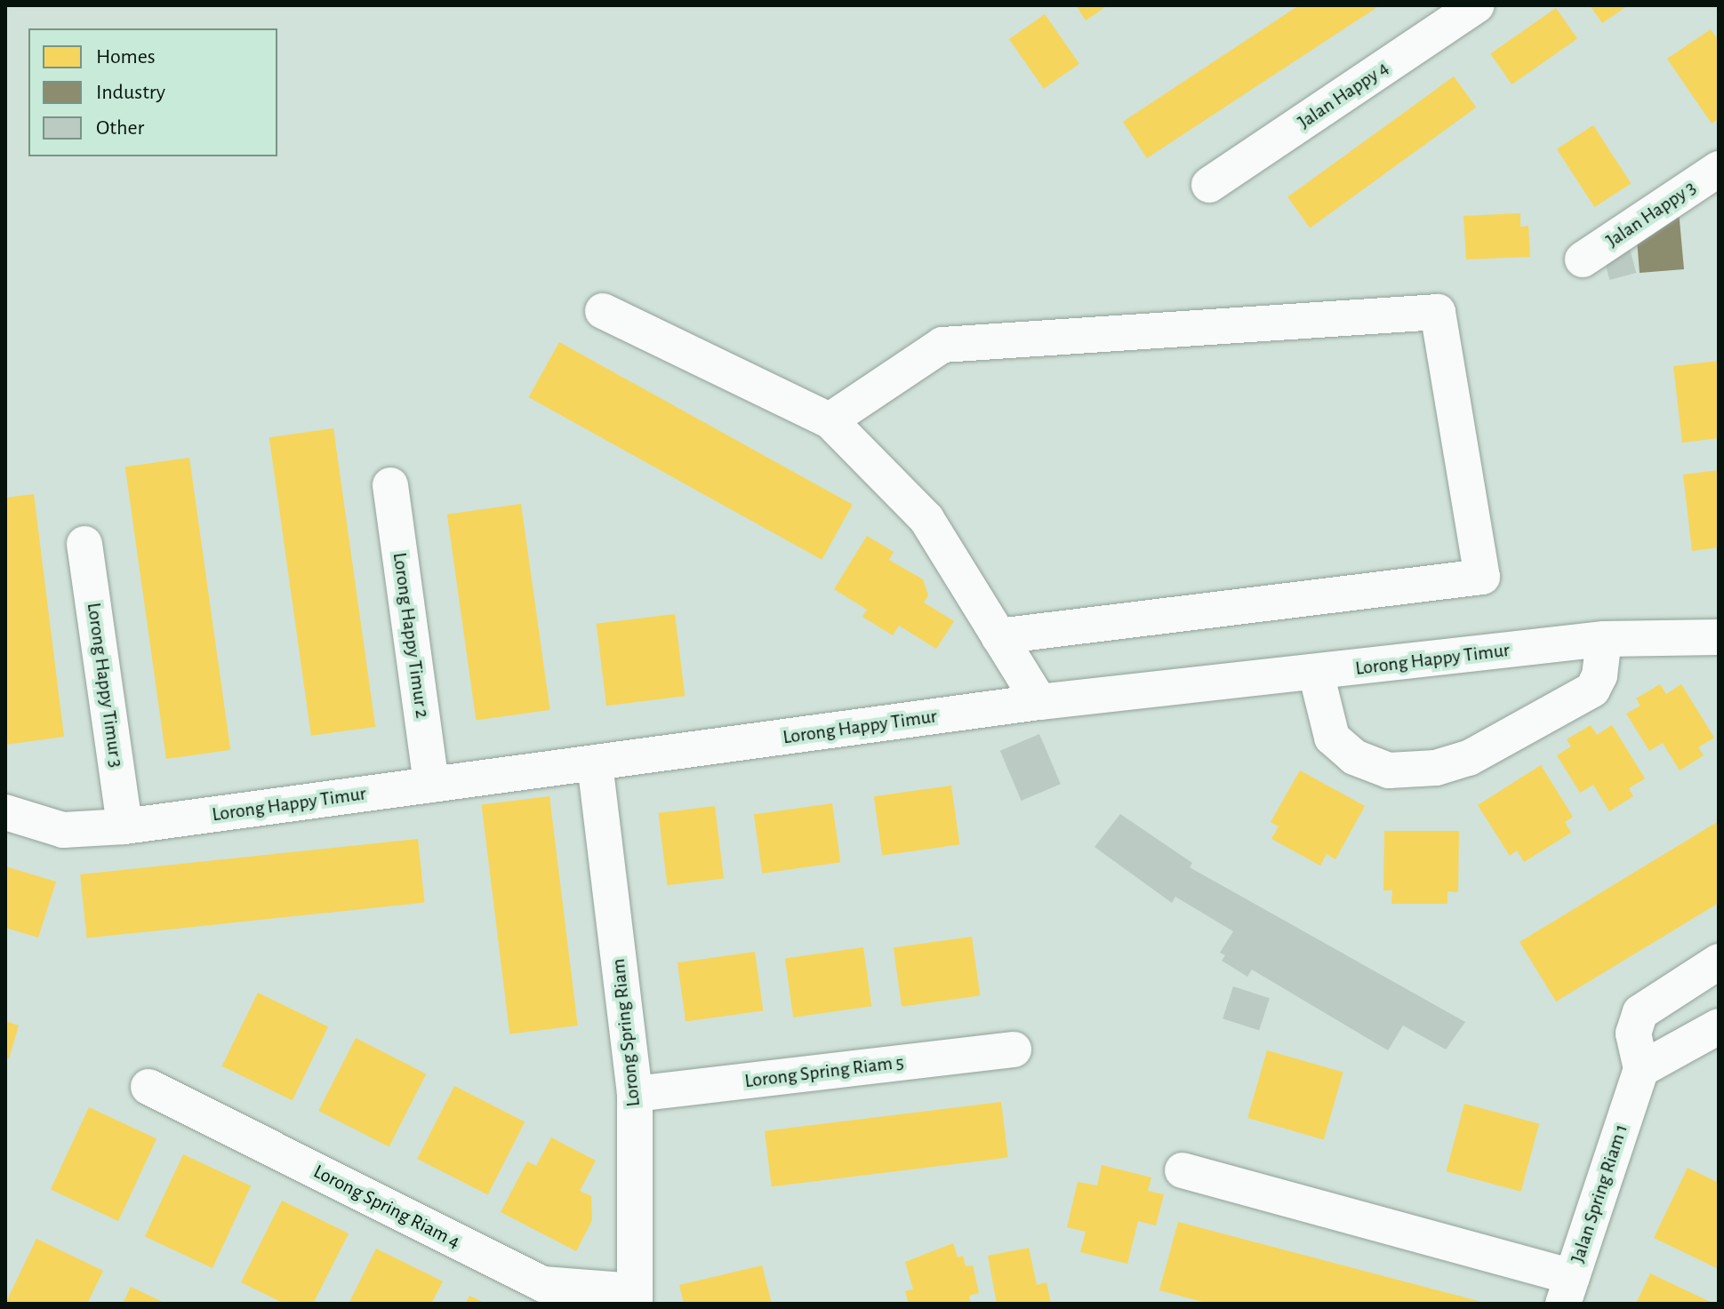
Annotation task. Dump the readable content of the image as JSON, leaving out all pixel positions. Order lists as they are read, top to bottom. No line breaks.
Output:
{"streets":{"street":["Jalan Happy 4","Jalan Happy 3","Lorong Happy Timur 2","Lorong Happy Timur","Lorong Happy Timur 3","Lorong Spring Riam","Lorong Spring Riam 5","Jalan Spring Riam 1","Lorong Spring Riam 4"]},"crossings":[["Lorong Happy Timur 2","Lorong Happy Timur"],["Lorong Happy Timur","Lorong Happy Timur 3"],["Lorong Happy Timur","Lorong Spring Riam"],["Lorong Spring Riam","Lorong Spring Riam 5"],["Lorong Spring Riam","Lorong Spring Riam 4"]],"legend":["Homes","Industry","Other"]}
